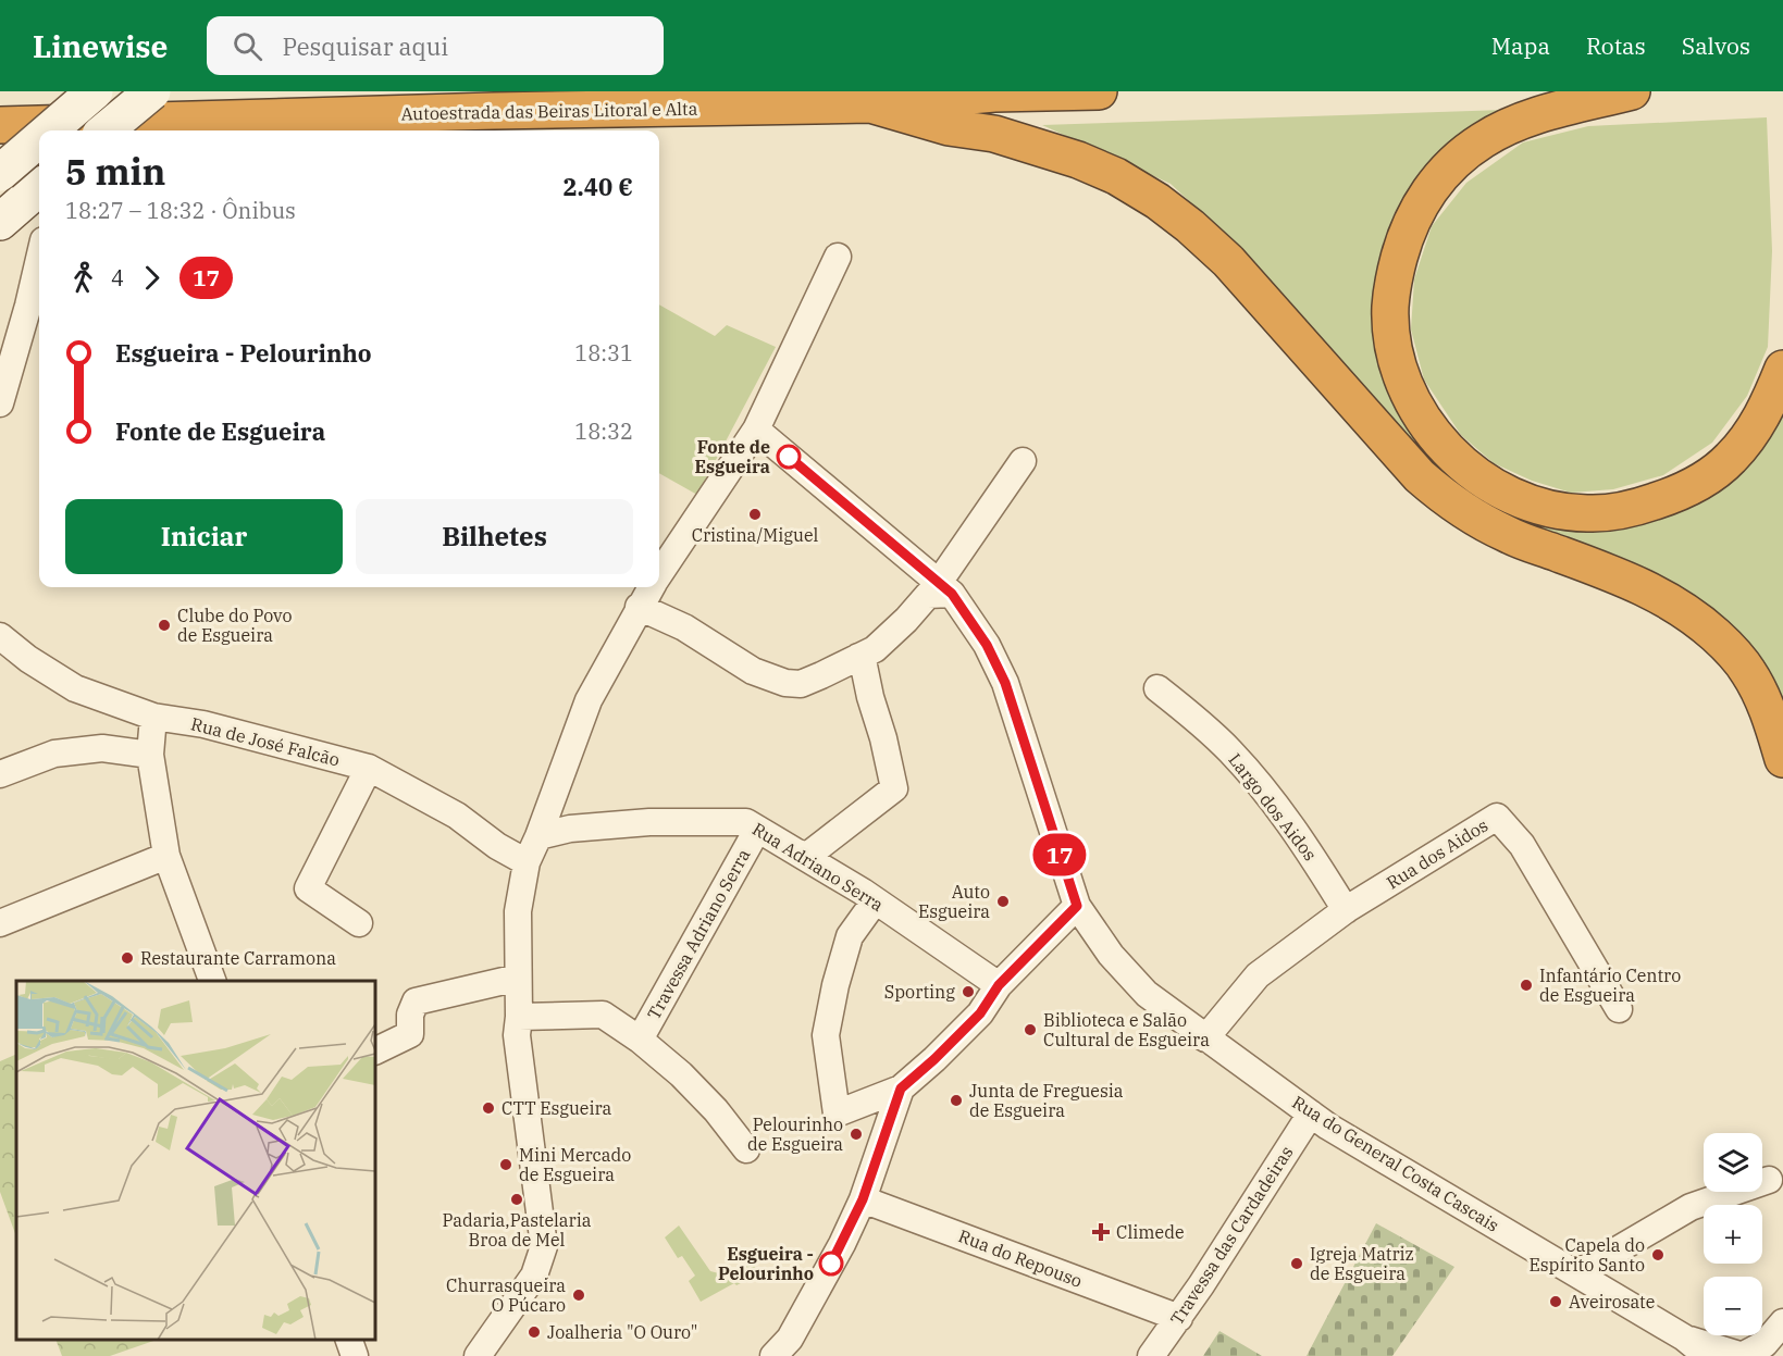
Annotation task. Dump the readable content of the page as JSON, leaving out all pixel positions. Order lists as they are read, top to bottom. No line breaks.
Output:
{"streets":{"highway":["Autoestrada das Beiras Litoral e Alta"],"street":["Rua de José Falcão","Largo dos Aidos","Rua dos Aidos","Rua Adriano Serra","Travessa Adriano Serra","Rua do General Costa Cascais","Travessa das Cardadeiras","Rua do Repouso"]},"crossings":[["Largo dos Aidos","Rua dos Aidos"],["Rua dos Aidos","Rua do General Costa Cascais"],["Rua Adriano Serra","Travessa Adriano Serra"],["Rua do General Costa Cascais","Travessa das Cardadeiras"],["Travessa das Cardadeiras","Rua do Repouso"]],"places":{"other":["Fonte de Esgueira","Cristina/Miguel","Clube do Povo de Esgueira","Auto Esgueira","Restaurante Carramona","Infantário Centro de Esgueira","Sporting","Biblioteca e Salão Cultural de Esgueira","Junta de Freguesia de Esgueira","CTT Esgueira","Pelourinho de Esgueira","Mini Mercado de Esgueira","Padaria,Pastelaria Broa de Mel","Capela do Espírito Santo","Esgueira - Pelourinho","Igreja Matriz de Esgueira","Churrasqueira O Púcaro","Aveirosate","Joalheria \"O Ouro\""],"health":["Climede"]},"lines":["bus line 17"],"page":{"header":"Linewise","search":"Pesquisar aqui","nav":["Mapa","Rotas","Salvos"],"on_map":"17","heading":["5 min","18:27 – 18:32 · Ônibus","2.40 €"],"legs":["4","17"],"list":[{"name":"Esgueira - Pelourinho","value":"18:31"},{"name":"Fonte de Esgueira","value":"18:32"}],"buttons":["Iniciar","Bilhetes"],"map_buttons":["+","−"]}}
